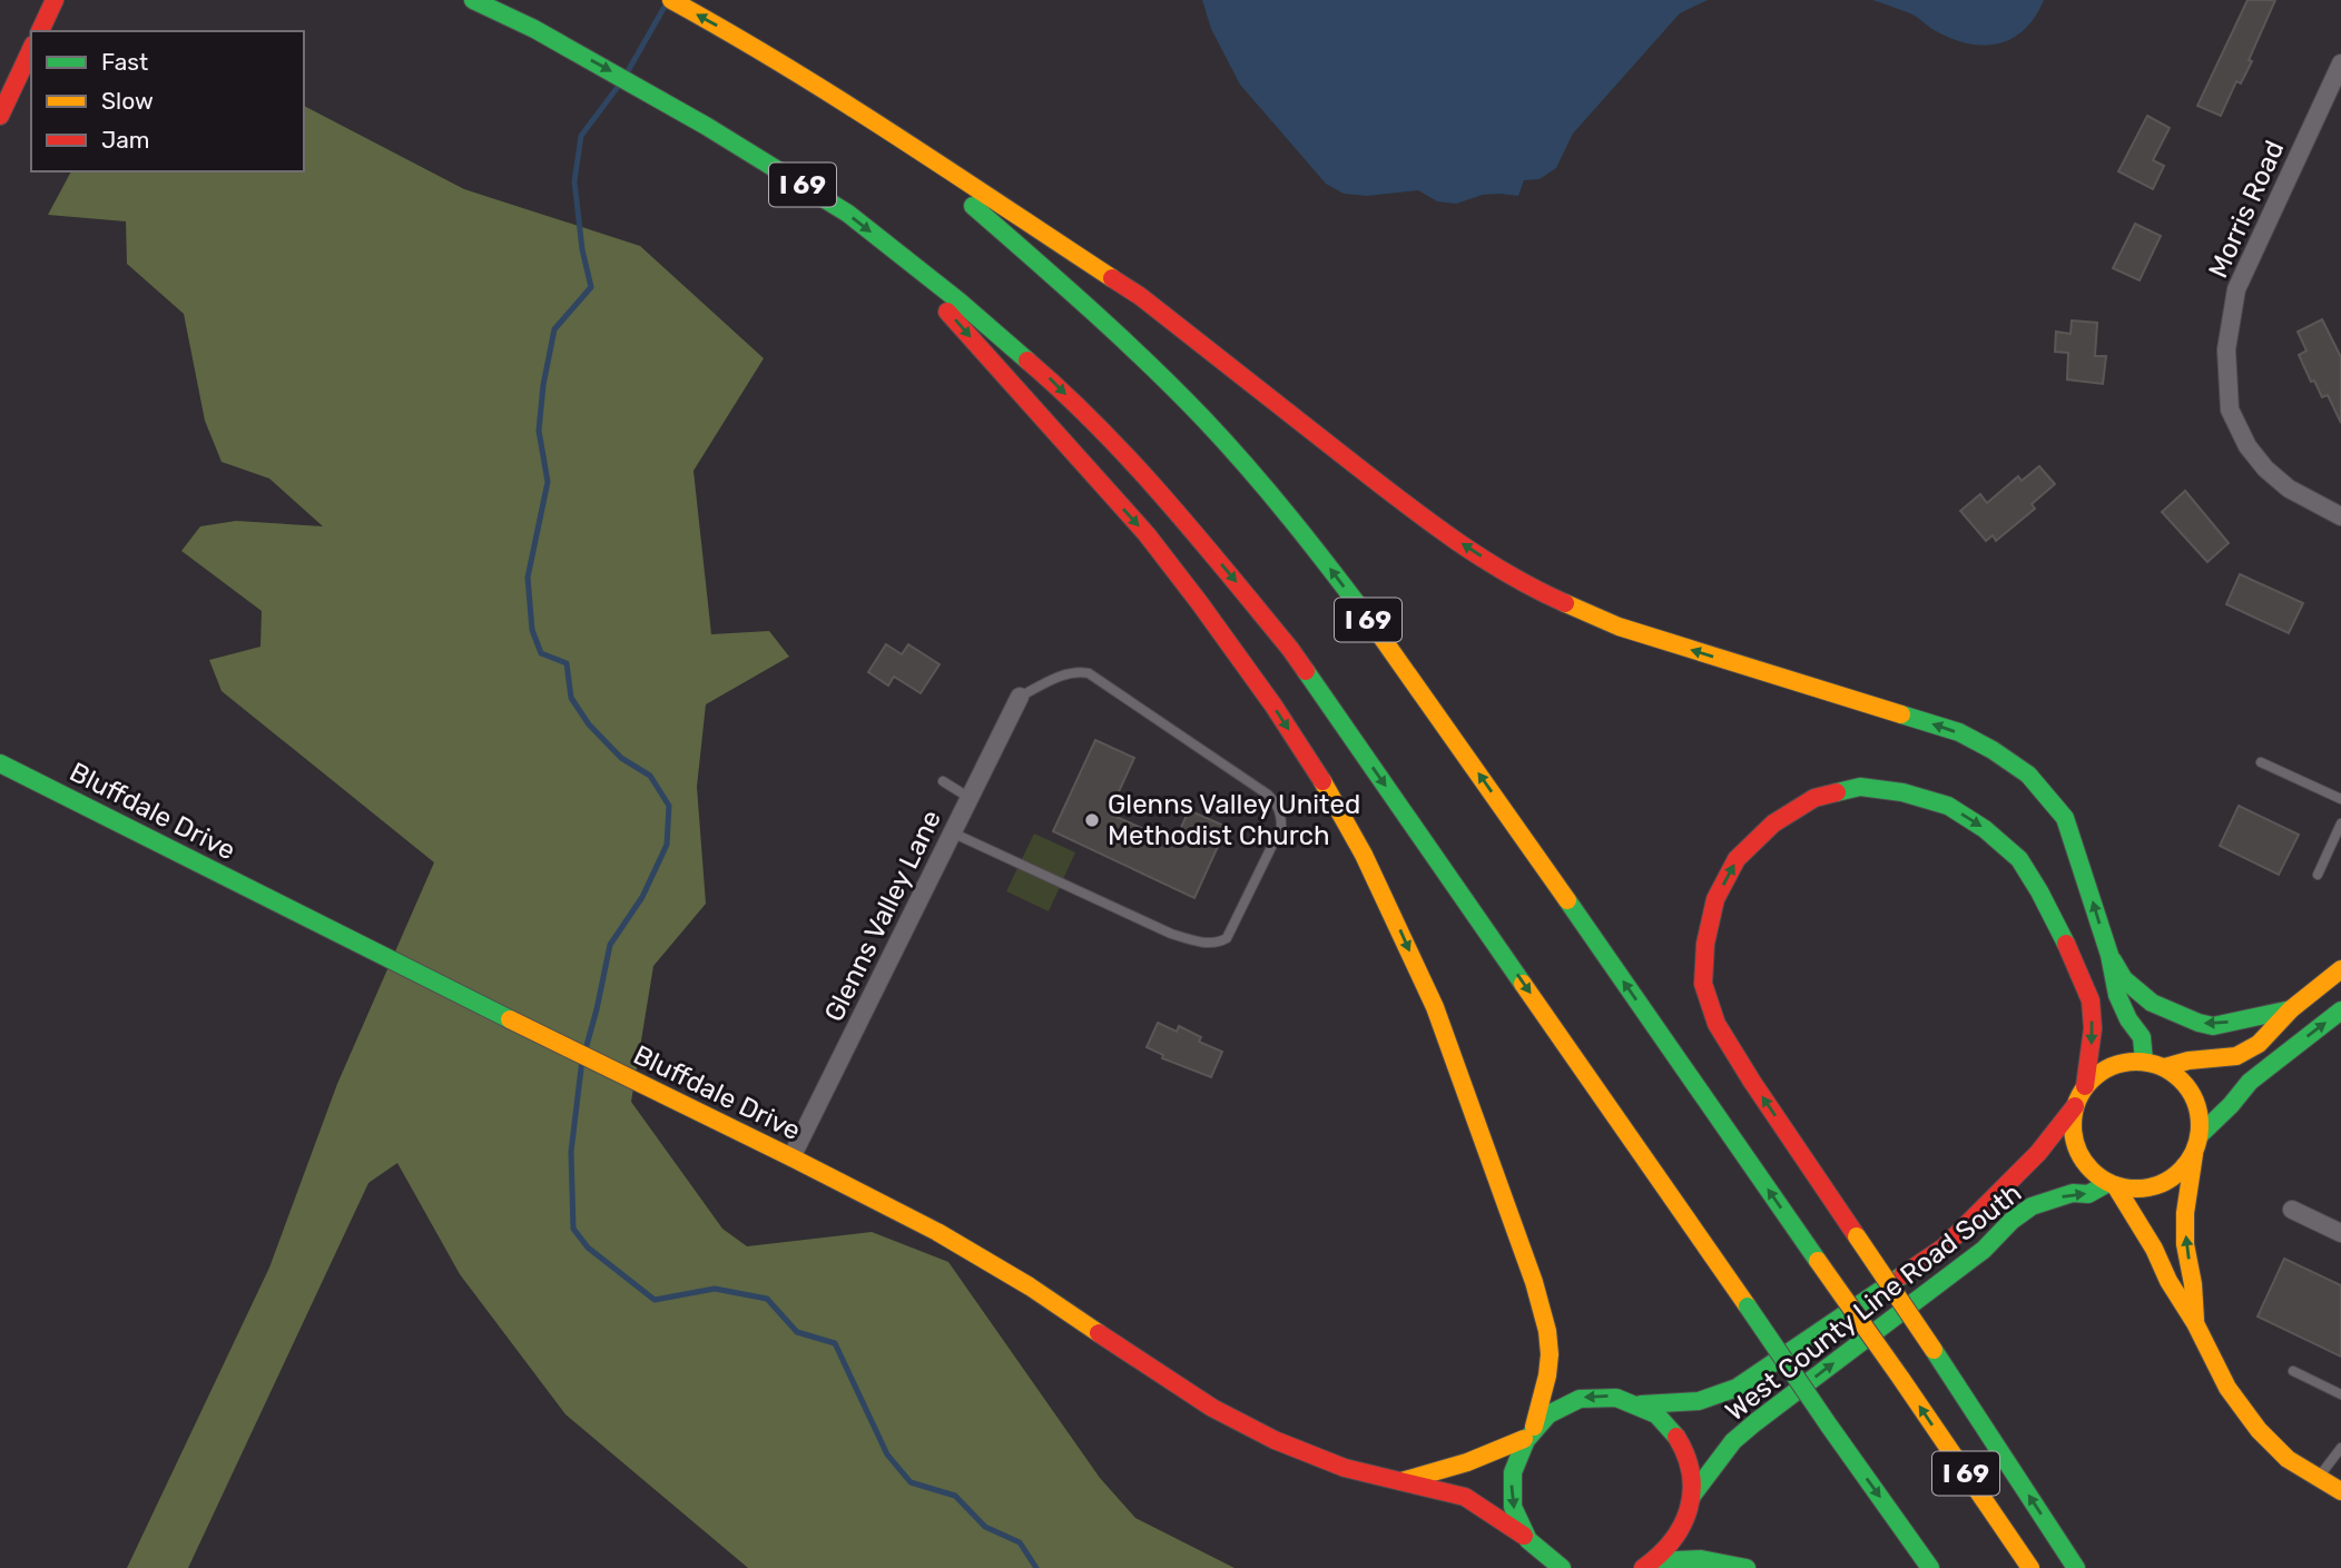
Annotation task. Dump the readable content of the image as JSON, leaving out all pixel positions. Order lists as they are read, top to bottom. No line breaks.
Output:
{"streets":{"main road":["I 69","Bluffdale Drive","West County Line Road South"],"street":["Morris Road","Glenns Valley Lane"]},"crossings":[["Bluffdale Drive","Glenns Valley Lane"],["Bluffdale Drive","West County Line Road South"]],"places":["Glenns Valley United Methodist Church"],"legend":["Fast","Slow","Jam"]}
